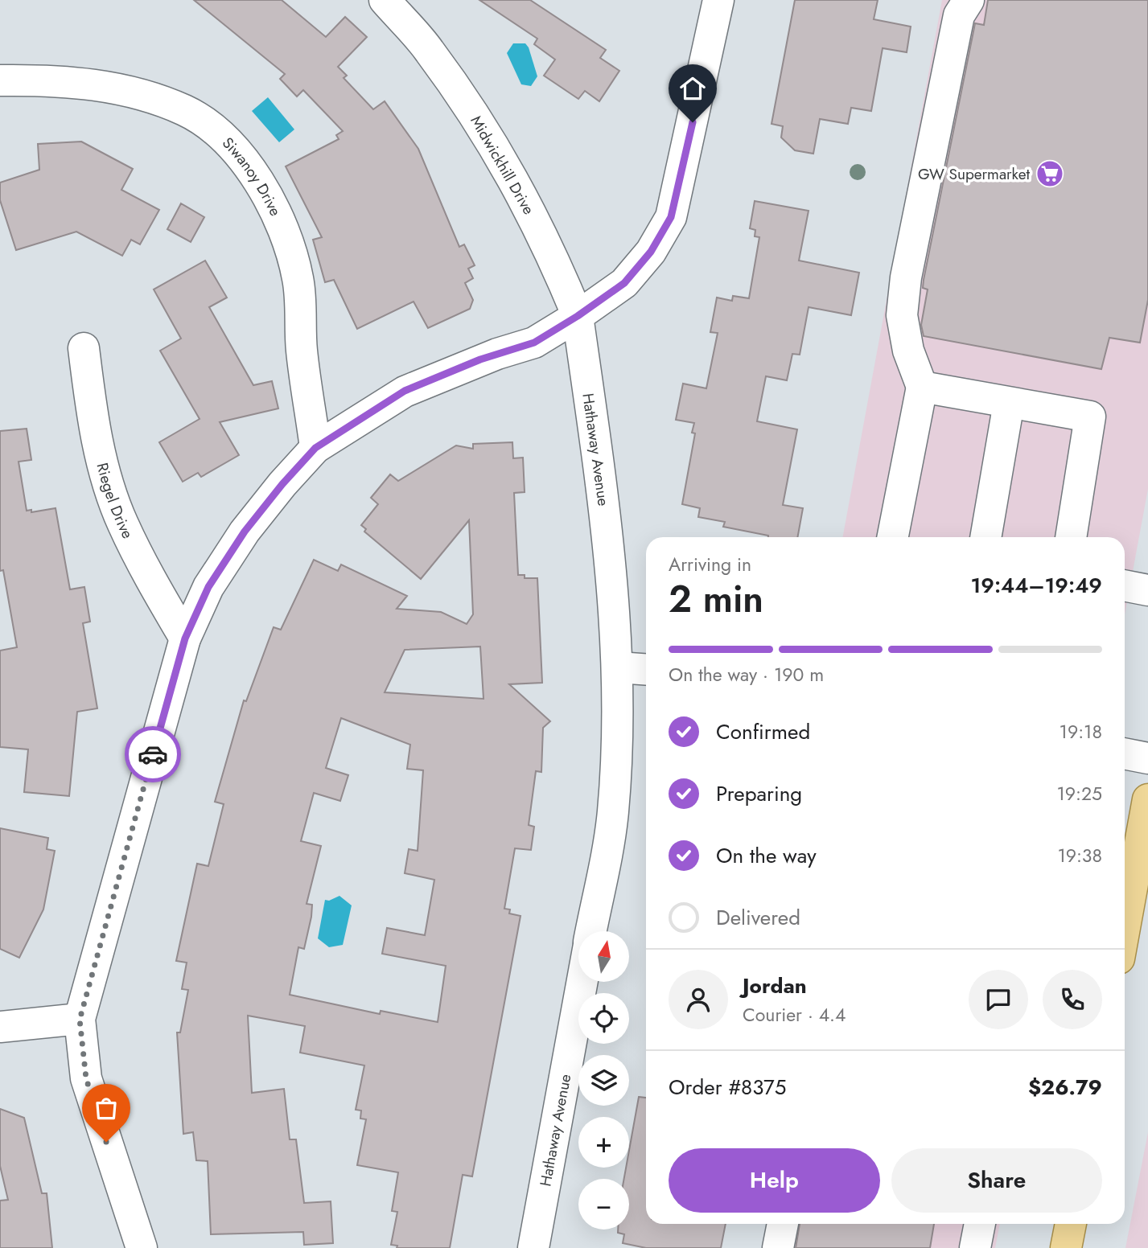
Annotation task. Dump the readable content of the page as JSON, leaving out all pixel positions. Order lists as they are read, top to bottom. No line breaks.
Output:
{"streets":{"street":["Midwickhill Drive","Siwanoy Drive","Hathaway Avenue","Riegel Drive"]},"crossings":[["Midwickhill Drive","Hathaway Avenue"]],"places":{"supermarket":["GW Supermarket"]},"north":"top","page":{"heading":["2 min","Arriving in","19:44–19:49"],"panel":["Jordan","Courier · 4.4","Order #8375","$26.79"],"bar":"On the way · 190 m","list":[["Confirmed","19:18"],["Preparing","19:25"],["On the way","19:38"],"Delivered"],"map_buttons":["+","−"],"buttons":["Help","Share"]}}
